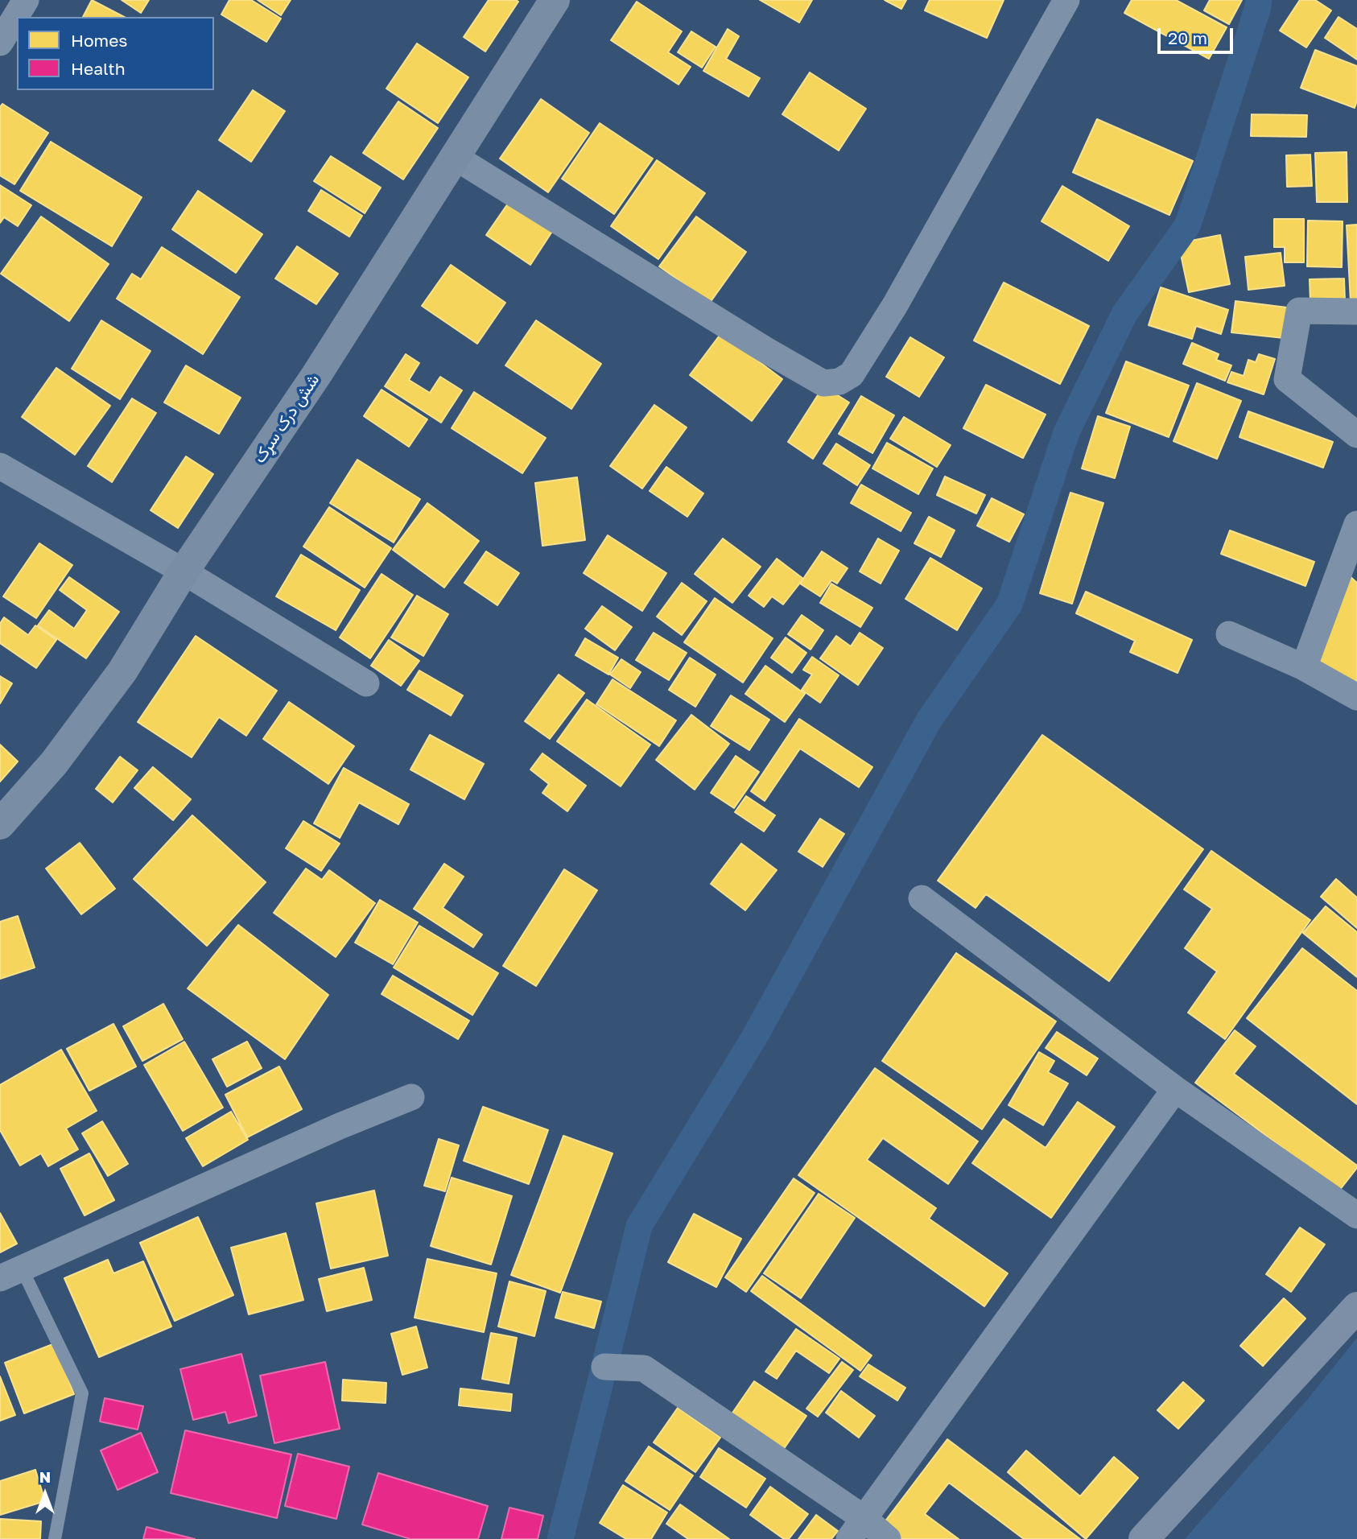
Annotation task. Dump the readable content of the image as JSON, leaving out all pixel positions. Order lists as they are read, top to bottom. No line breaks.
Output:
{"streets":{"main road":["شش درک سړک"]},"legend":["Homes","Health"],"scale_bar":"20 m","north":"top"}
